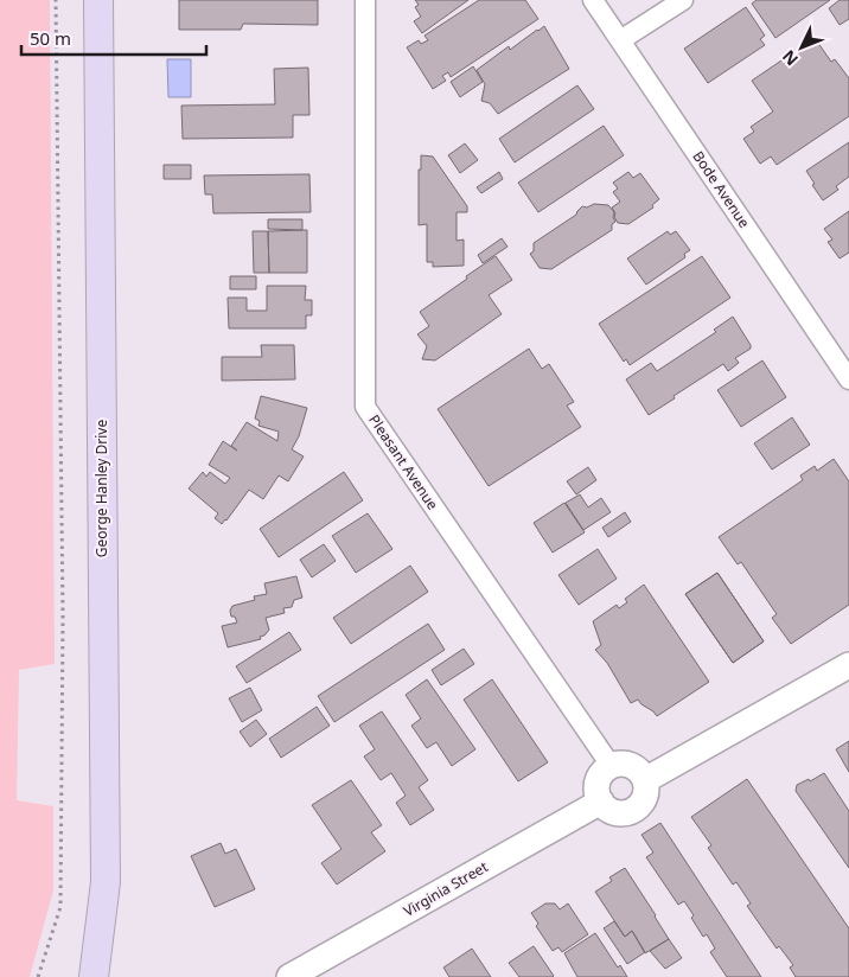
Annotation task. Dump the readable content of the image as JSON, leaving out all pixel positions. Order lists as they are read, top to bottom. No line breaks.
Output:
{"streets":{"main road":["George Hanley Drive"],"street":["Bode Avenue","Pleasant Avenue","Virginia Street"]},"crossings":[["Pleasant Avenue","Virginia Street"]],"scale_bar":"50 m","north":"bottom left"}
